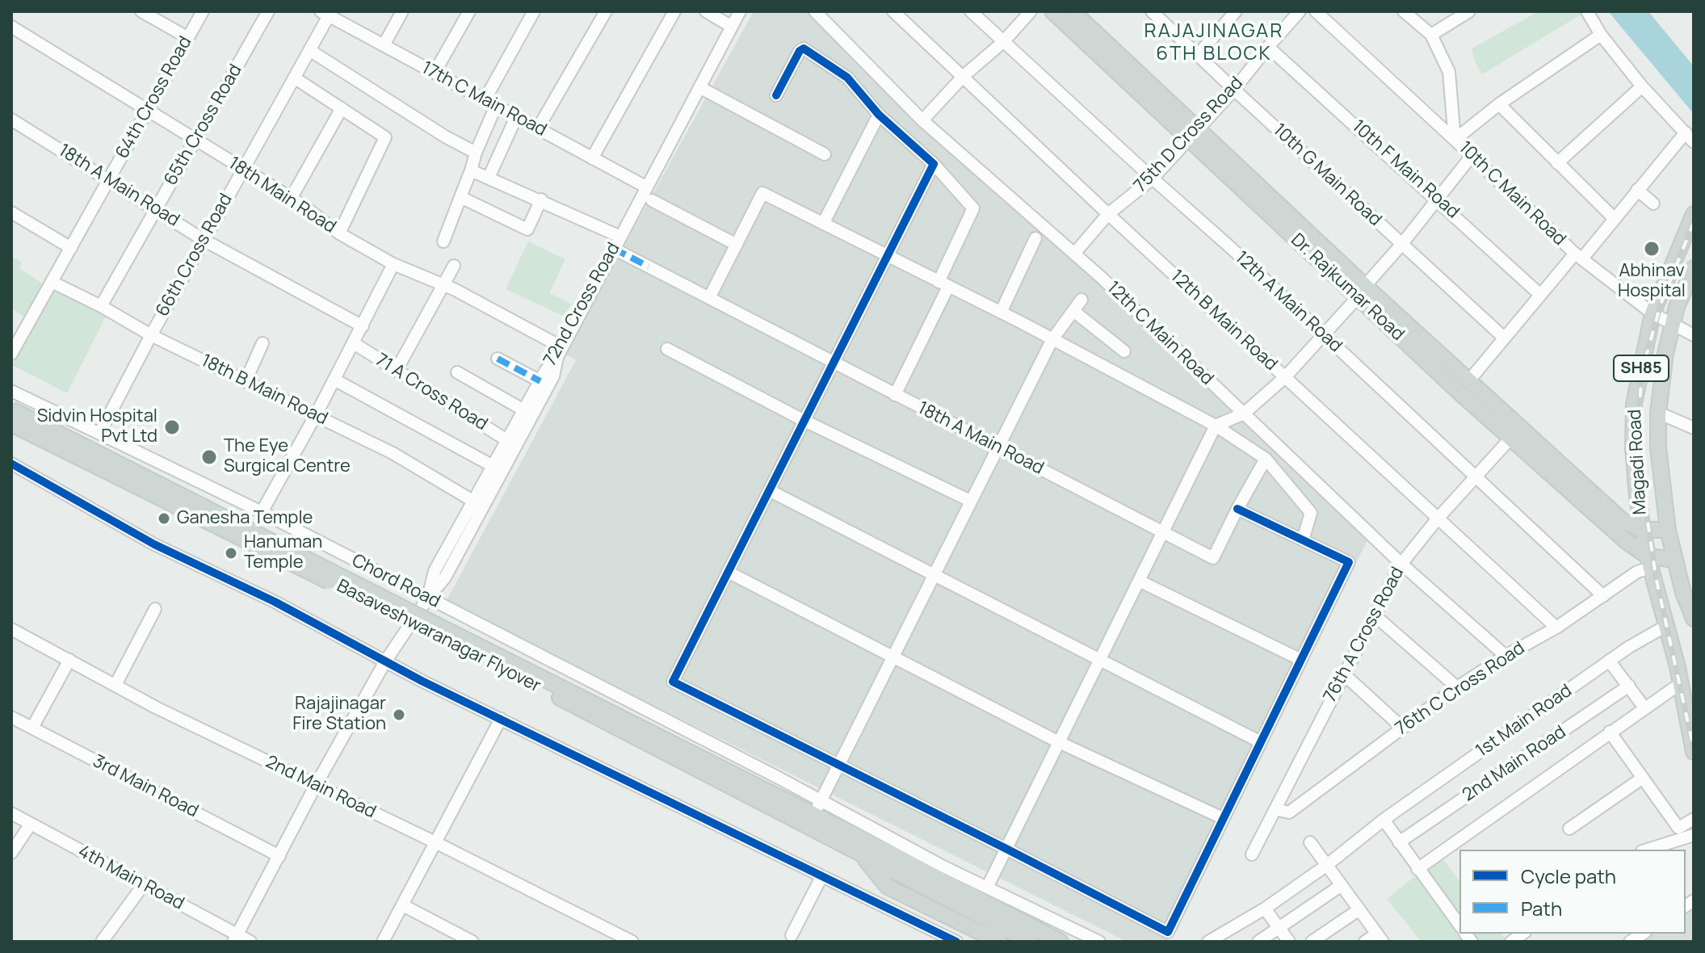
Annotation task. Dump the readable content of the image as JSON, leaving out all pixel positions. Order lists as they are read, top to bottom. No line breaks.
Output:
{"streets":{"main road":["Dr. Rajkumar Road","SH85","Magadi Road","Basaveshwaranagar Flyover"],"street":["64th Cross Road","17th C Main Road","65th Cross Road","75th D Cross Road","10th F Main Road","10th G Main Road","18th A Main Road","10th C Main Road","18th Main Road","66th Cross Road","12th A Main Road","72nd Cross Road","12th B Main Road","12th C Main Road","18th B Main Road","71 A Cross Road","Chord Road","76th A Cross Road","76th C Cross Road","1st Main Road","2nd Main Road","3rd Main Road","4th Main Road"]},"crossings":[["64th Cross Road","18th A Main Road"],["64th Cross Road","18th Main Road"],["64th Cross Road","18th B Main Road"],["17th C Main Road","66th Cross Road"],["17th C Main Road","72nd Cross Road"],["65th Cross Road","18th A Main Road"],["65th Cross Road","18th Main Road"],["65th Cross Road","18th B Main Road"],["75th D Cross Road","10th F Main Road"],["75th D Cross Road","10th G Main Road"],["75th D Cross Road","Dr. Rajkumar Road"],["75th D Cross Road","12th A Main Road"],["75th D Cross Road","12th B Main Road"],["75th D Cross Road","12th C Main Road"],["18th A Main Road","66th Cross Road"],["18th A Main Road","72nd Cross Road"],["10th C Main Road","Magadi Road"],["18th Main Road","66th Cross Road"],["18th Main Road","72nd Cross Road"],["66th Cross Road","18th B Main Road"],["66th Cross Road","Chord Road"],["Dr. Rajkumar Road","Magadi Road"],["Dr. Rajkumar Road","76th A Cross Road"],["Dr. Rajkumar Road","76th C Cross Road"],["12th A Main Road","76th A Cross Road"],["12th A Main Road","76th C Cross Road"],["72nd Cross Road","18th B Main Road"],["72nd Cross Road","71 A Cross Road"],["72nd Cross Road","Chord Road"],["12th B Main Road","76th A Cross Road"],["12th B Main Road","76th C Cross Road"],["12th C Main Road","76th A Cross Road"],["12th C Main Road","76th C Cross Road"],["Magadi Road","76th C Cross Road"],["Magadi Road","1st Main Road"],["Chord Road","Basaveshwaranagar Flyover"],["76th A Cross Road","76th C Cross Road"]],"districts":["RAJAJINAGAR 6TH BLOCK"],"places":["Abhinav Hospital","Sidvin Hospital Pvt Ltd","The Eye Surgical Centre","Ganesha Temple","Hanuman Temple","Rajajinagar Fire Station"],"legend":["Cycle path","Path"]}
